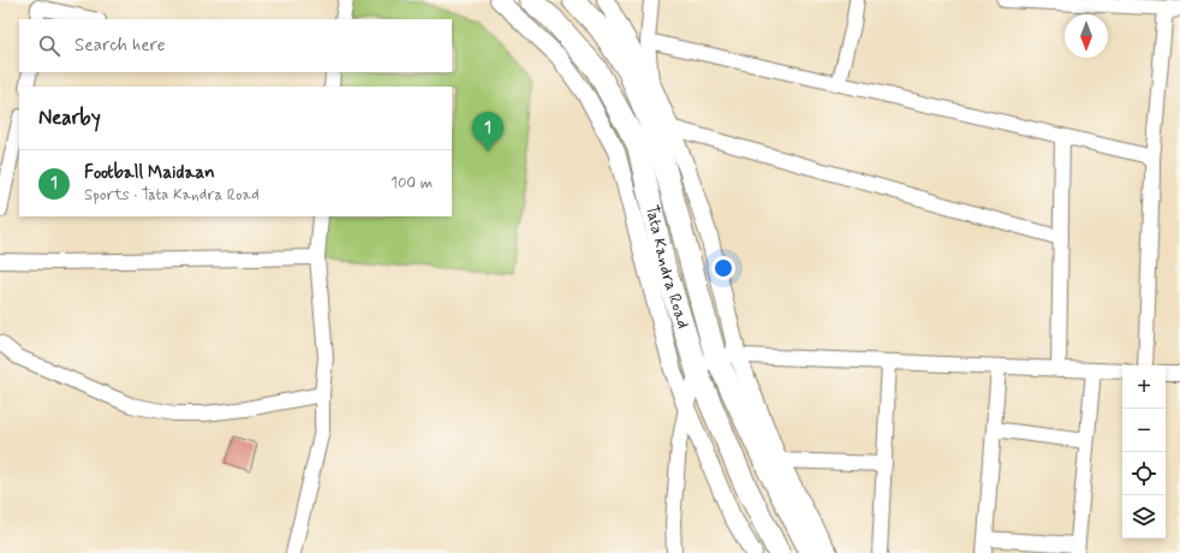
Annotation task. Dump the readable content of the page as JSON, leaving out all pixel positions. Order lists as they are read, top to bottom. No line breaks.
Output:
{"streets":{"main road":["Tata Kandra Road"]},"north":"bottom","page":{"search":"Search here","heading":"Nearby","pins":"1","list":[{"mark":"1","name":"Football Maidaan","note":"Sports · Tata Kandra Road","value":"100 m"}],"map_buttons":["+","−"]}}
